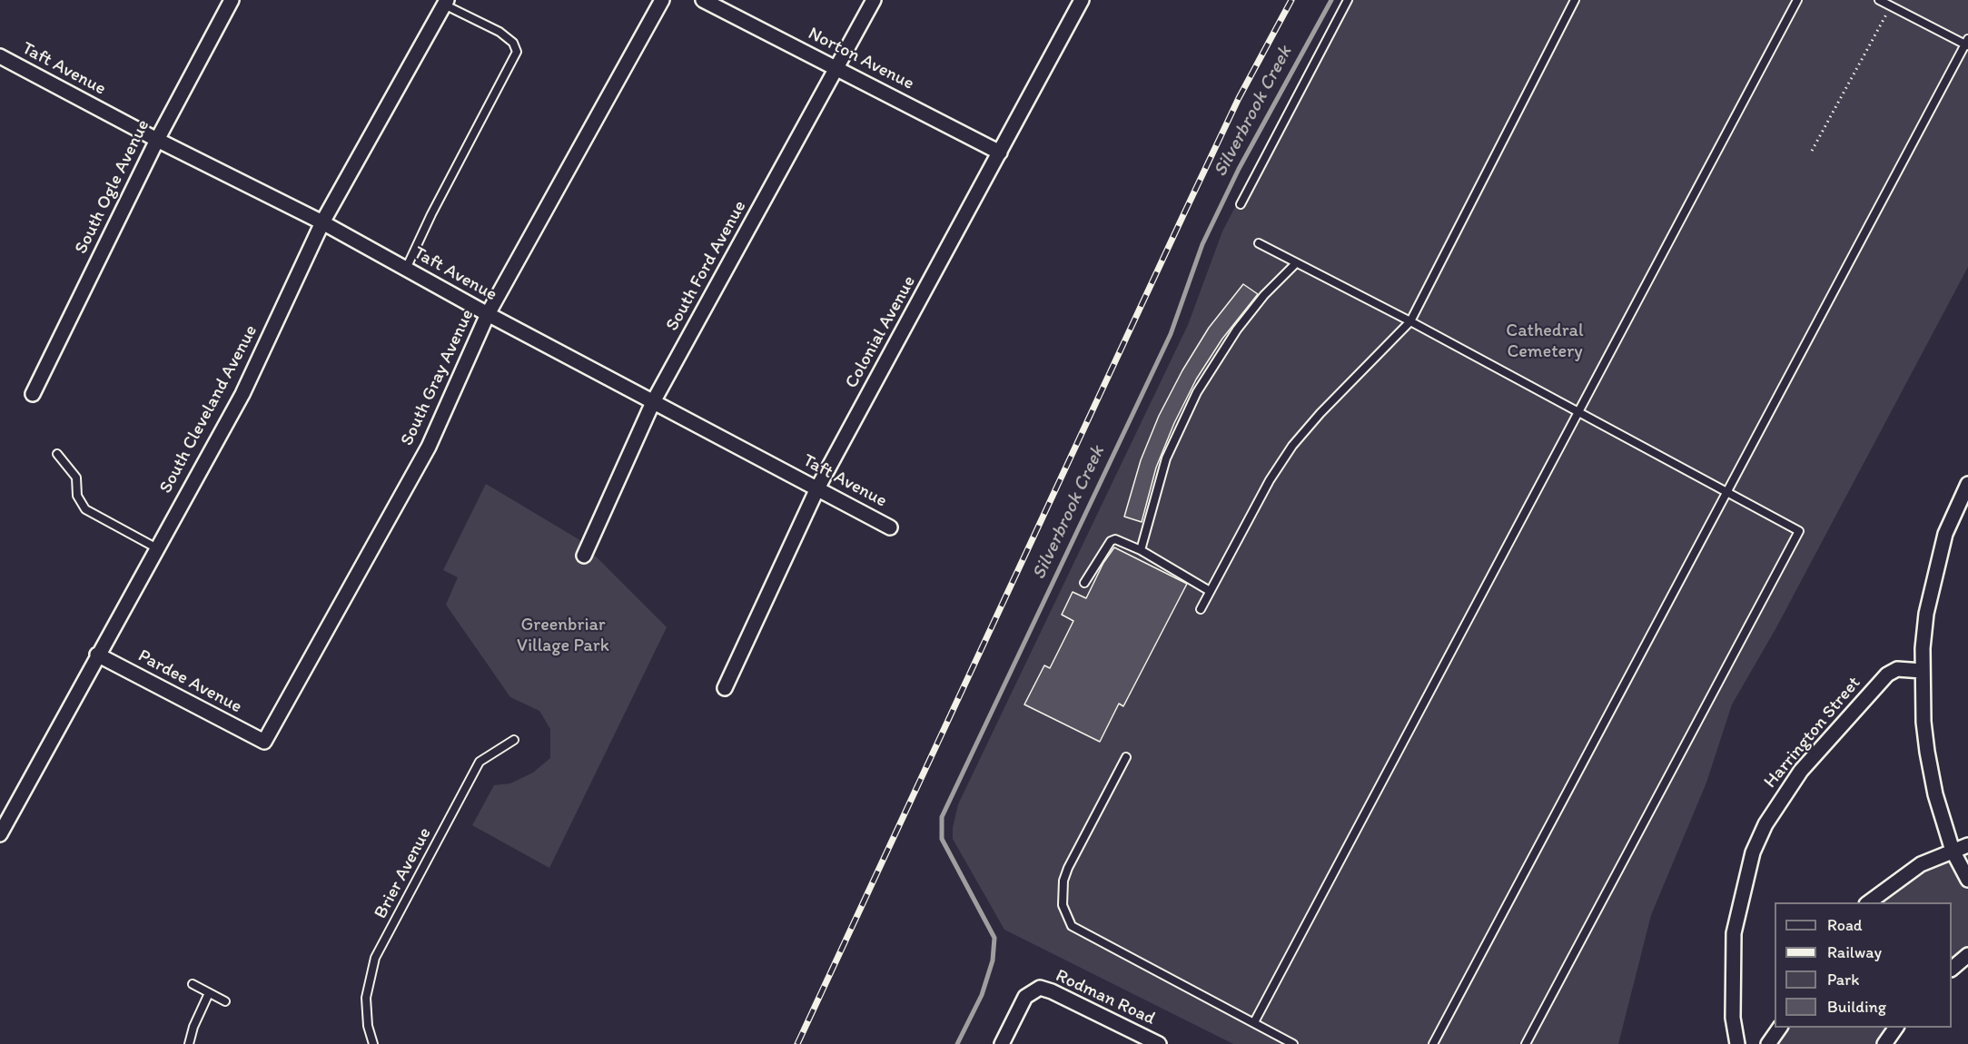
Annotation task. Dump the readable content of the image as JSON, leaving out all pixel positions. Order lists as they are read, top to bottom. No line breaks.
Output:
{"streets":{"street":["Norton Avenue","Taft Avenue","South Ogle Avenue","South Ford Avenue","Colonial Avenue","South Gray Avenue","South Cleveland Avenue","Pardee Avenue","Harrington Street","Rodman Road"],"lane":["Brier Avenue"]},"crossings":[["Norton Avenue","South Ford Avenue"],["Norton Avenue","Colonial Avenue"],["Taft Avenue","South Ogle Avenue"],["Taft Avenue","South Ford Avenue"],["Taft Avenue","Colonial Avenue"],["Taft Avenue","South Gray Avenue"],["Taft Avenue","South Cleveland Avenue"],["South Gray Avenue","Pardee Avenue"],["South Cleveland Avenue","Pardee Avenue"]],"water":["Silverbrook Creek"],"parks":["Cathedral Cemetery","Greenbriar Village Park"],"legend":["Road","Railway","Park","Building"]}
